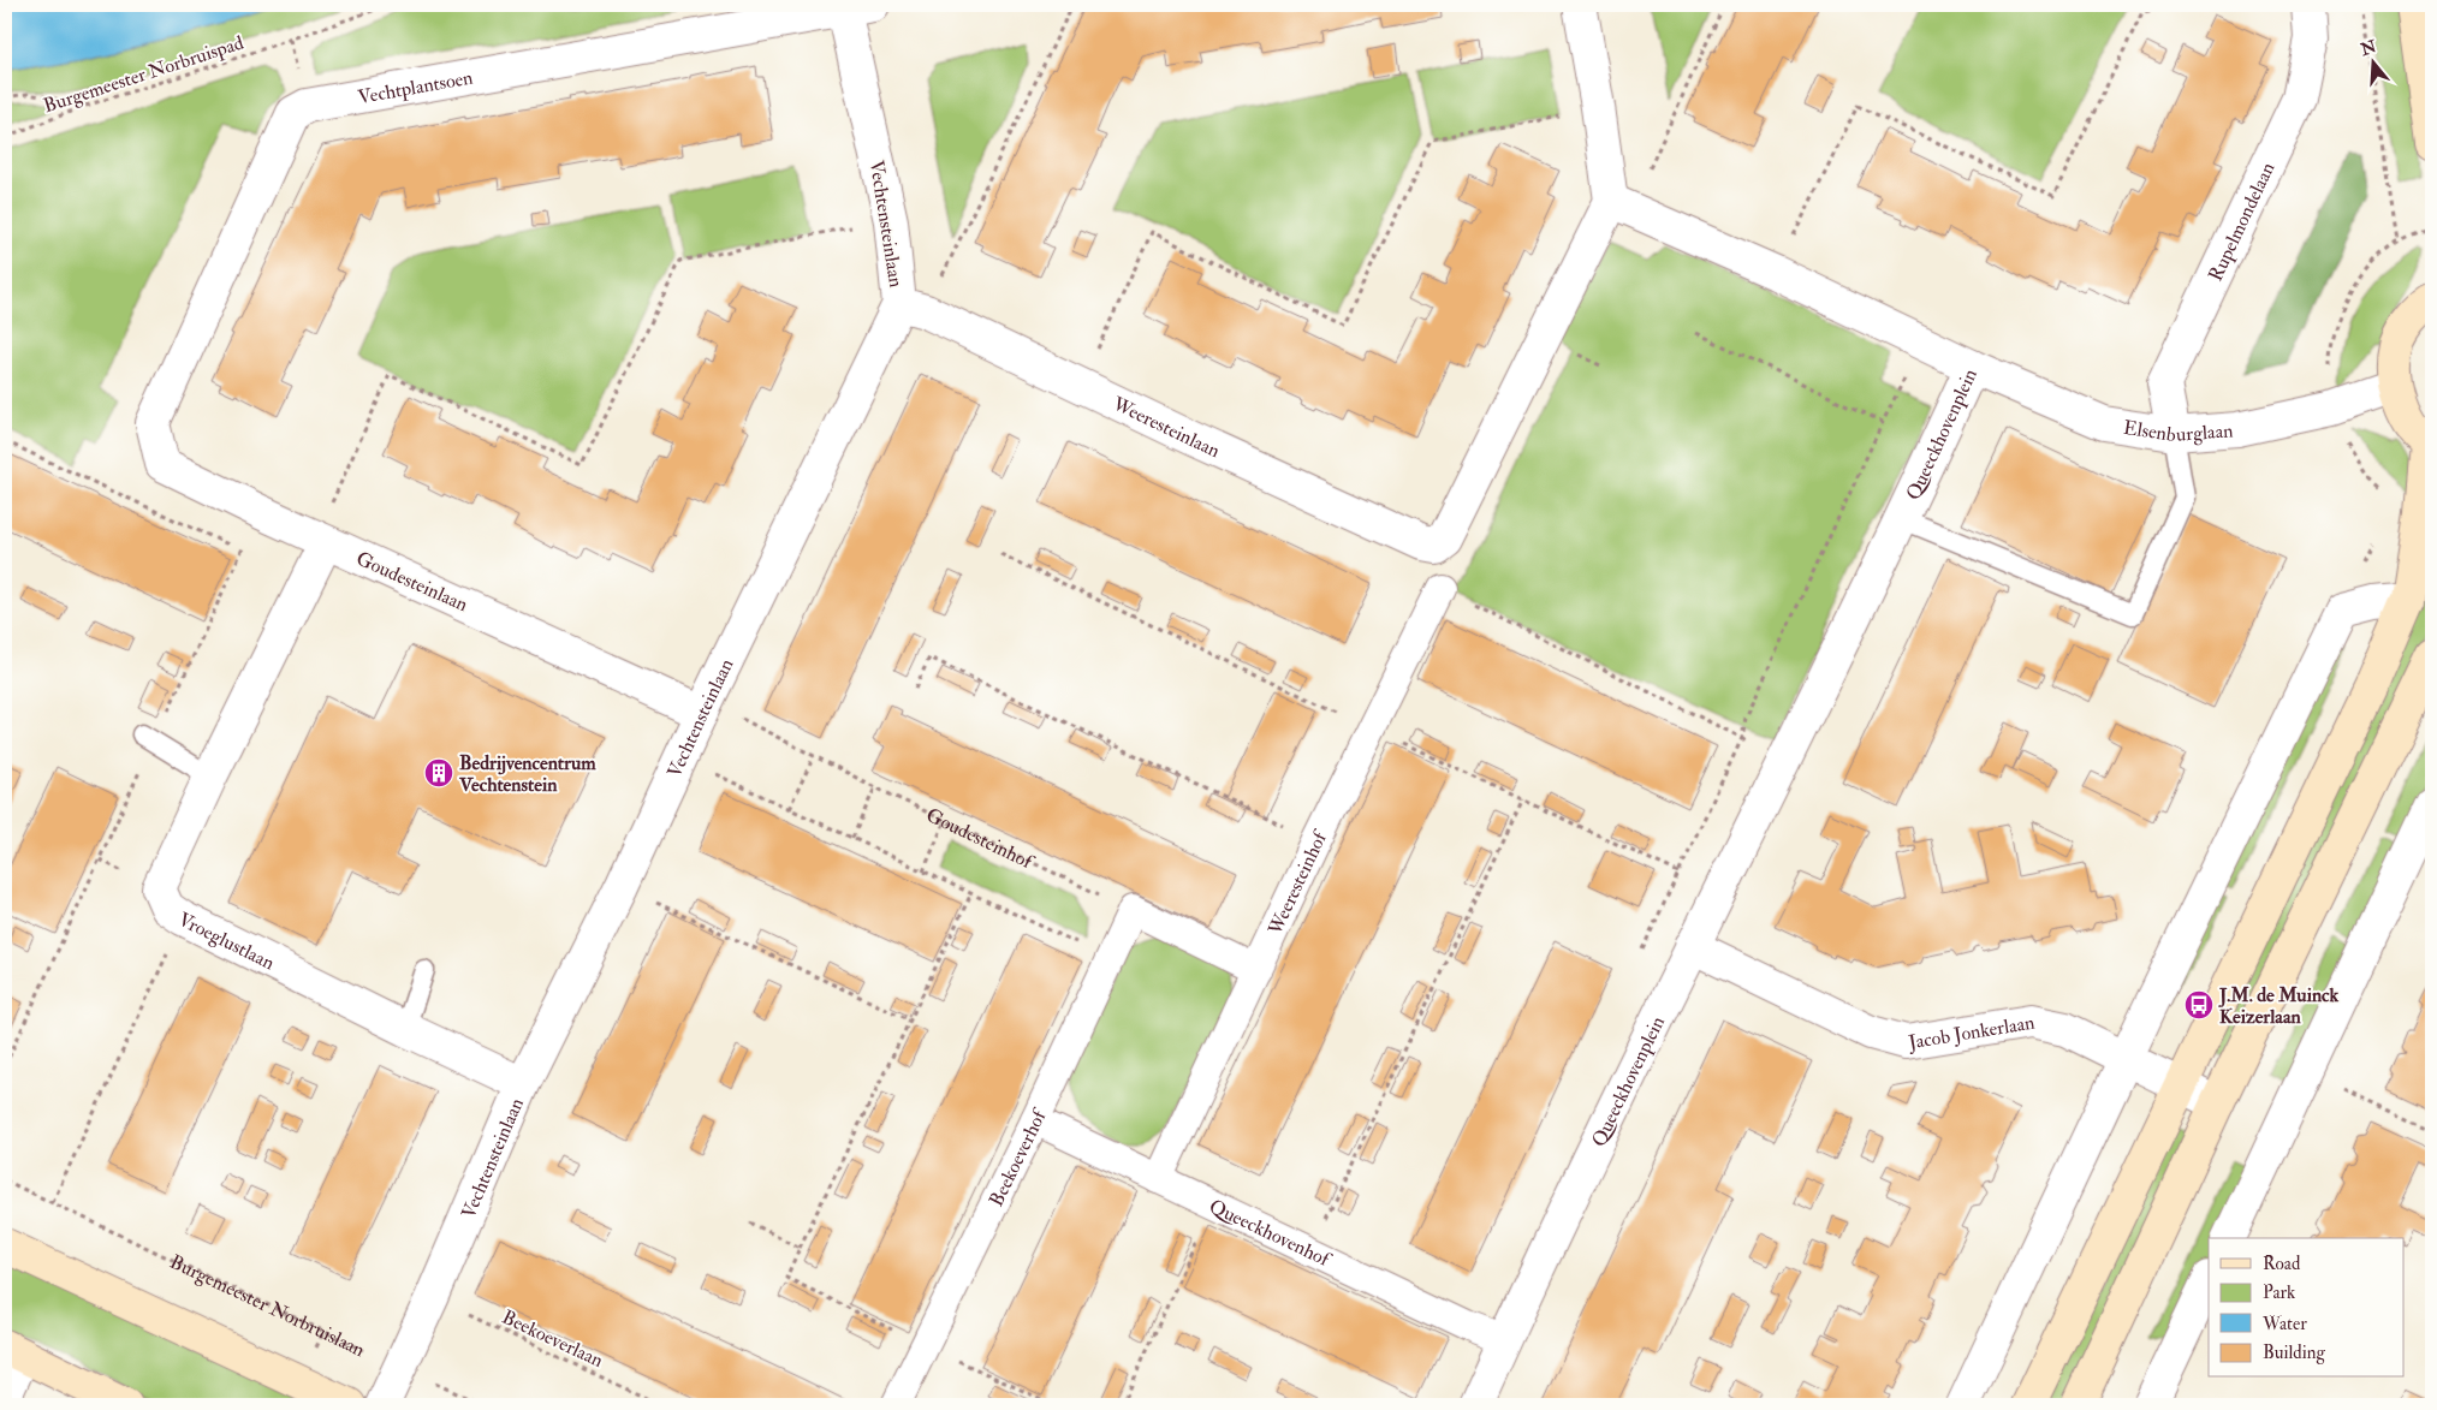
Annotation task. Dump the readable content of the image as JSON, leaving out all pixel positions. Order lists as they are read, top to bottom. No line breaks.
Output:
{"streets":{"street":["Vechtplantsoen","Rupelmondelaan","Vechtensteinlaan","Weeresteinlaan","Elsenburglaan","Queeckhovenplein","Goudesteinlaan","Weeresteinhof","Vroeglustlaan","Jacob Jonkerlaan","Beekoeverhof","Queeckhovenhof"],"path":["Burgemeester Norbruispad","Goudesteinhof","Burgemeester Norbruislaan","Beekoeverlaan"]},"crossings":[["Vechtplantsoen","Vechtensteinlaan"],["Vechtplantsoen","Goudesteinlaan"],["Rupelmondelaan","Elsenburglaan"],["Vechtensteinlaan","Weeresteinlaan"],["Vechtensteinlaan","Goudesteinlaan"],["Vechtensteinlaan","Goudesteinhof"],["Vechtensteinlaan","Vroeglustlaan"],["Vechtensteinlaan","Burgemeester Norbruislaan"],["Vechtensteinlaan","Beekoeverlaan"],["Weeresteinlaan","Queeckhovenplein"],["Elsenburglaan","Queeckhovenplein"],["Queeckhovenplein","Jacob Jonkerlaan"],["Queeckhovenplein","Queeckhovenhof"],["Goudesteinlaan","Goudesteinhof"],["Goudesteinlaan","Vroeglustlaan"],["Goudesteinhof","Beekoeverhof"],["Weeresteinhof","Queeckhovenhof"],["Beekoeverhof","Queeckhovenhof"]],"places":{"building":["Bedrijvencentrum Vechtenstein"],"bus stop":["J.M. de Muinck Keizerlaan"]},"legend":["Road","Park","Water","Building"],"north":"top"}
